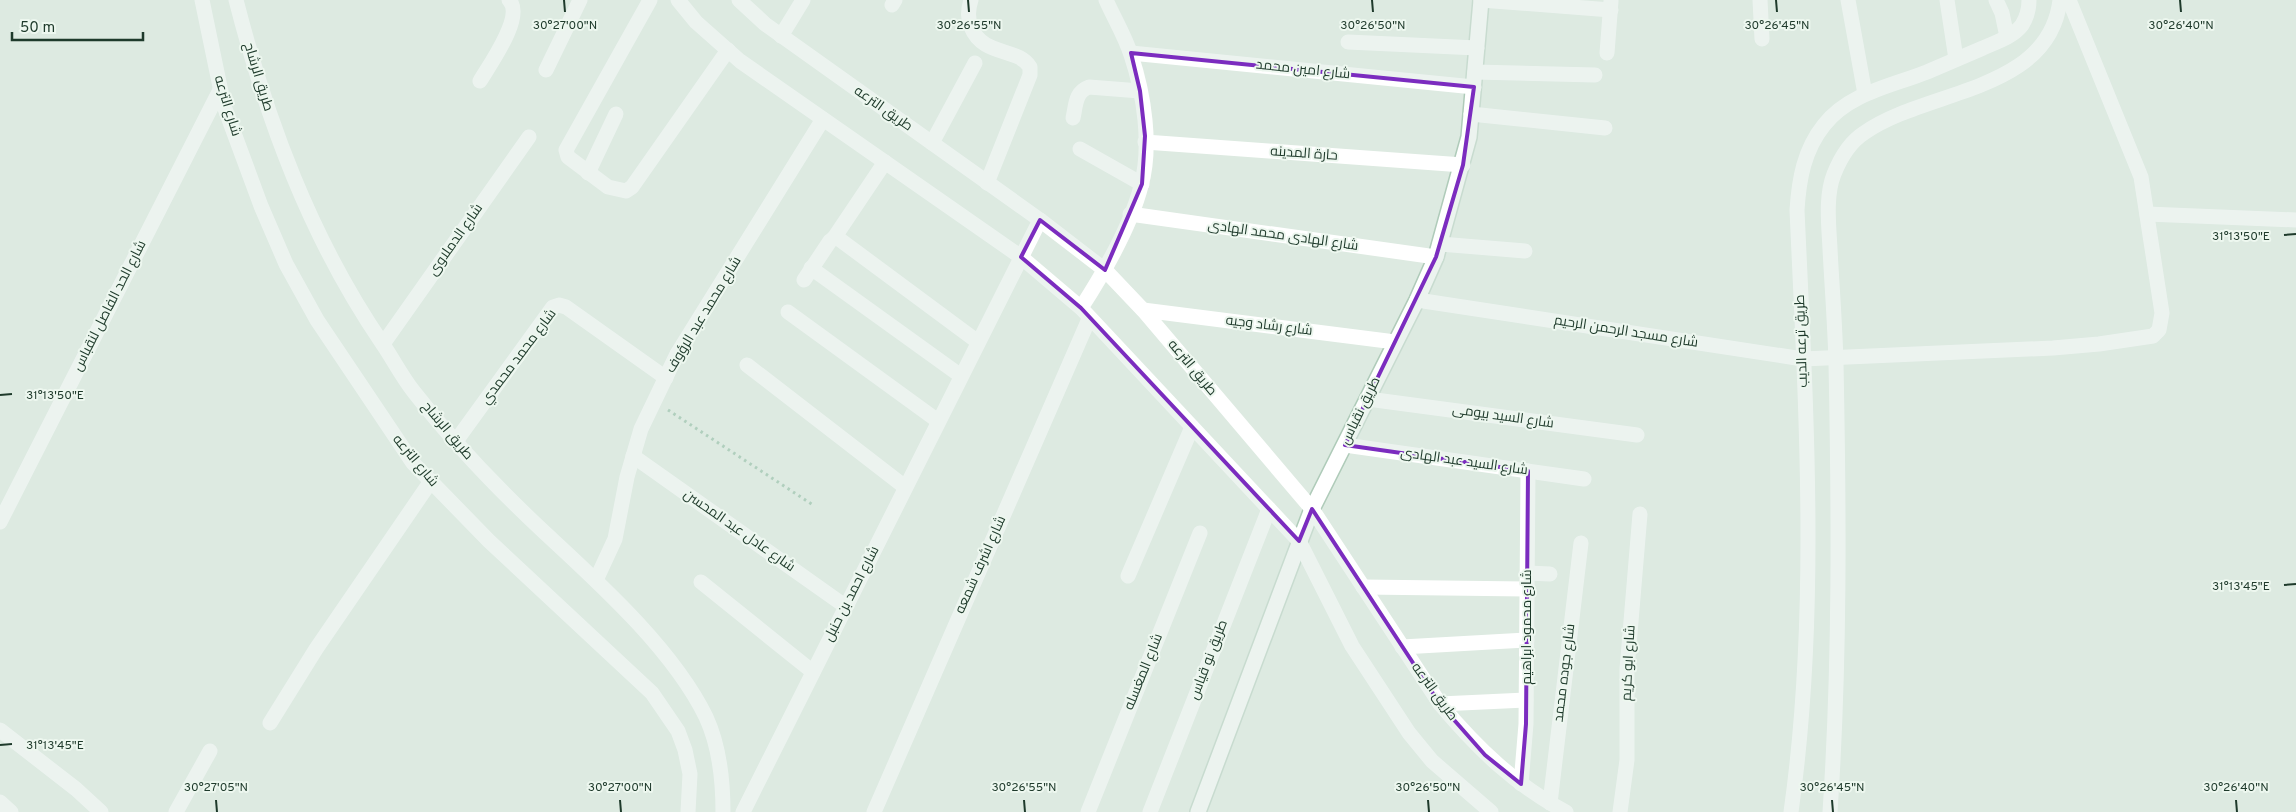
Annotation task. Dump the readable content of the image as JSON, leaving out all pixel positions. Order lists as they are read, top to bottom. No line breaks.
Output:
{"streets":{"street":["شارع امين محمد","طريق الرشاح","شارع الترعه","طريق الترعه","حارة المدينه","شارع الهادى محمد الهادى","شارع الدملاوى","شارع الحد الفاصل لنقباس","شارع محمد عبد الرؤوف","شارع رشاد وجيه","شارع مسجد الرحمن الرحيم","طريق ترعه الديب","شارع محمد محمدي","طريق نقباس","شارع السيد بيومى","شارع السيد عبد الهادى","شارع عادل عبد المحسن","شارع اشرف شمعه","شارع احمد بن حنبل","شارع محمود ابراهيم","طريق نو قياس","شارع ابو كريم","شارع المغسله","شارع جوده محمد"]},"crossings":[["شارع امين محمد","طريق نقباس"],["شارع امين محمد","شارع اشرف شمعه"],["طريق الرشاح","شارع الدملاوى"],["طريق الرشاح","شارع محمد عبد الرؤوف"],["طريق الرشاح","شارع محمد محمدي"],["شارع الترعه","شارع الحد الفاصل لنقباس"],["طريق الترعه","شارع رشاد وجيه"],["طريق الترعه","طريق نقباس"],["طريق الترعه","شارع اشرف شمعه"],["طريق الترعه","شارع احمد بن حنبل"],["طريق الترعه","شارع محمود ابراهيم"],["طريق الترعه","شارع جوده محمد"],["حارة المدينه","طريق نقباس"],["حارة المدينه","شارع اشرف شمعه"],["شارع الهادى محمد الهادى","طريق نقباس"],["شارع الهادى محمد الهادى","شارع اشرف شمعه"],["شارع محمد عبد الرؤوف","شارع محمد محمدي"],["شارع محمد عبد الرؤوف","شارع عادل عبد المحسن"],["شارع رشاد وجيه","طريق نقباس"],["شارع مسجد الرحمن الرحيم","طريق ترعه الديب"],["شارع مسجد الرحمن الرحيم","طريق نقباس"],["طريق نقباس","شارع السيد بيومى"],["طريق نقباس","شارع السيد عبد الهادى"],["شارع السيد عبد الهادى","شارع محمود ابراهيم"],["شارع عادل عبد المحسن","شارع احمد بن حنبل"]],"scale_bar":"50 m","coordinates":["30°27'00\"N","30°26'55\"N","30°26'50\"N","30°26'45\"N","30°26'40\"N","31°13'50\"E","31°13'45\"E","30°27'05\"N"]}
